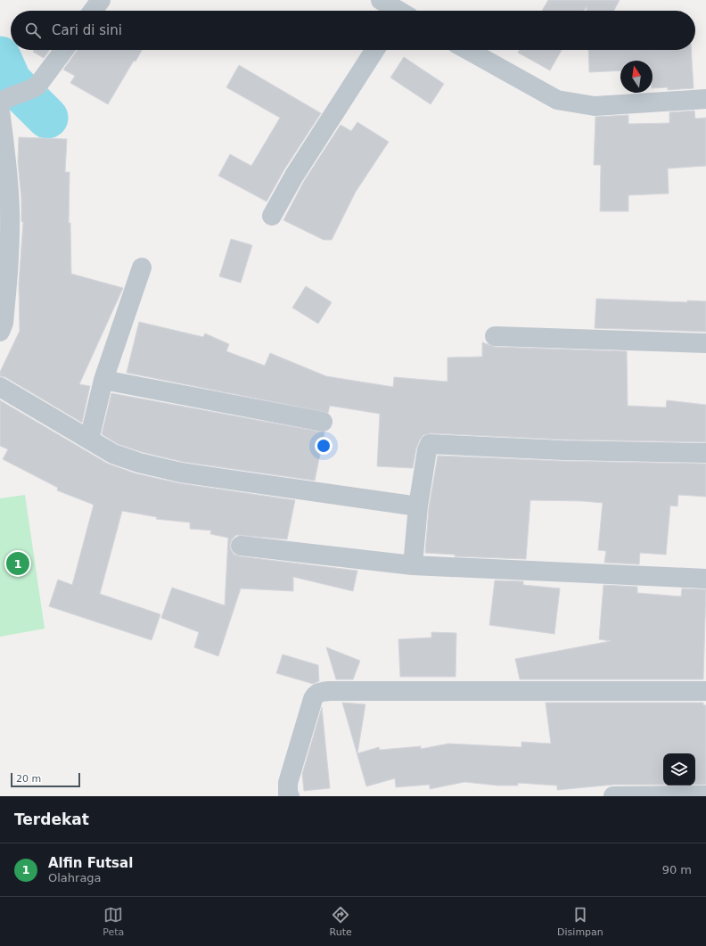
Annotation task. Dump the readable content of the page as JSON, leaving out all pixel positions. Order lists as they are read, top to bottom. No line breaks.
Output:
{"scale_bar":"20 m","north":"top","page":{"search":"Cari di sini","pins":"1","scale":"20 m","heading":"Terdekat","list":[{"mark":"1","name":"Alfin Futsal","note":"Olahraga","value":"90 m"}],"nav":["Peta","Rute","Disimpan"]}}
